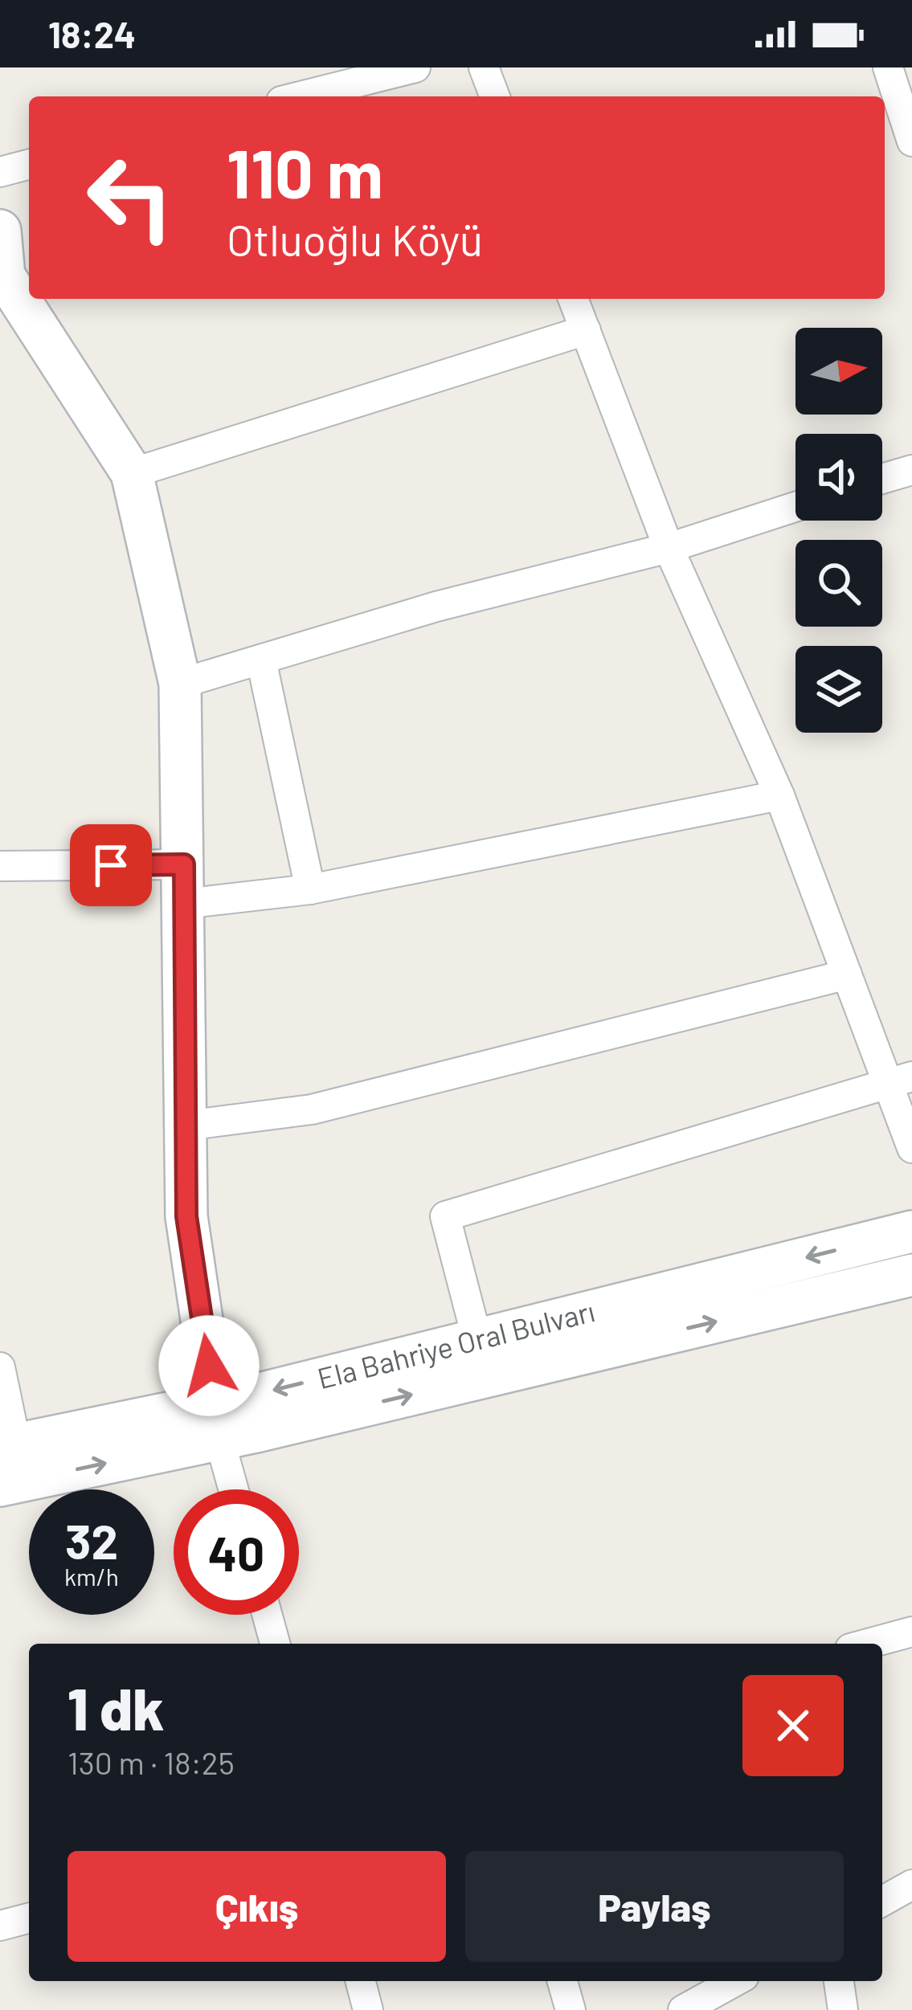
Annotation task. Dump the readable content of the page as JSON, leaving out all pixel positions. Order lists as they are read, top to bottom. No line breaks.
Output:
{"streets":{"main road":["Ela Bahriye Oral Bulvarı"]},"north":"right","page":{"status":"18:24","turn":["110 m","Otluoğlu Köyü"],"speed":"32 km/h","limit":"40","heading":["1 dk","130 m · 18:25"],"buttons":["Çıkış","Paylaş"]}}
